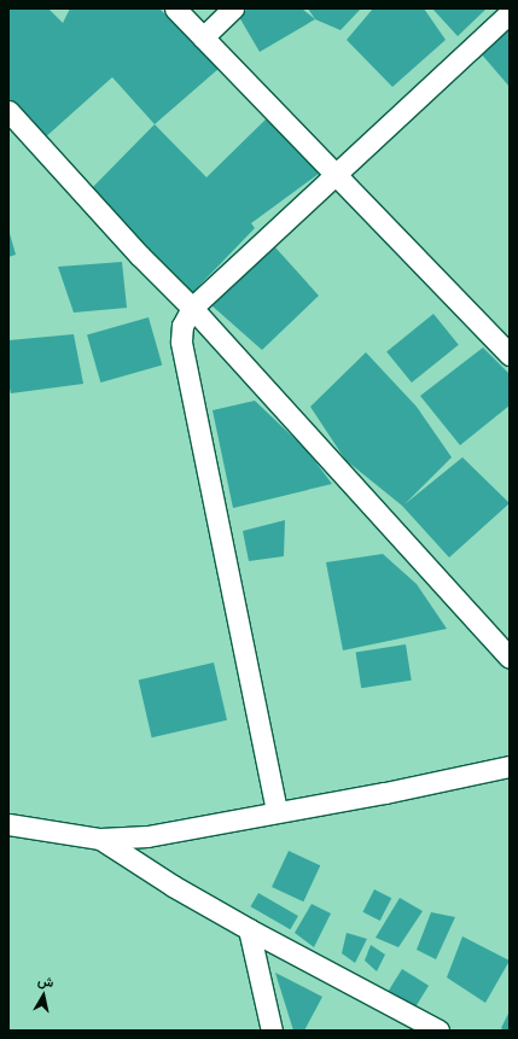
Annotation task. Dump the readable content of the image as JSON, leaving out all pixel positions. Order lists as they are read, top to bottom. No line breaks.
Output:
{"north":"top"}
